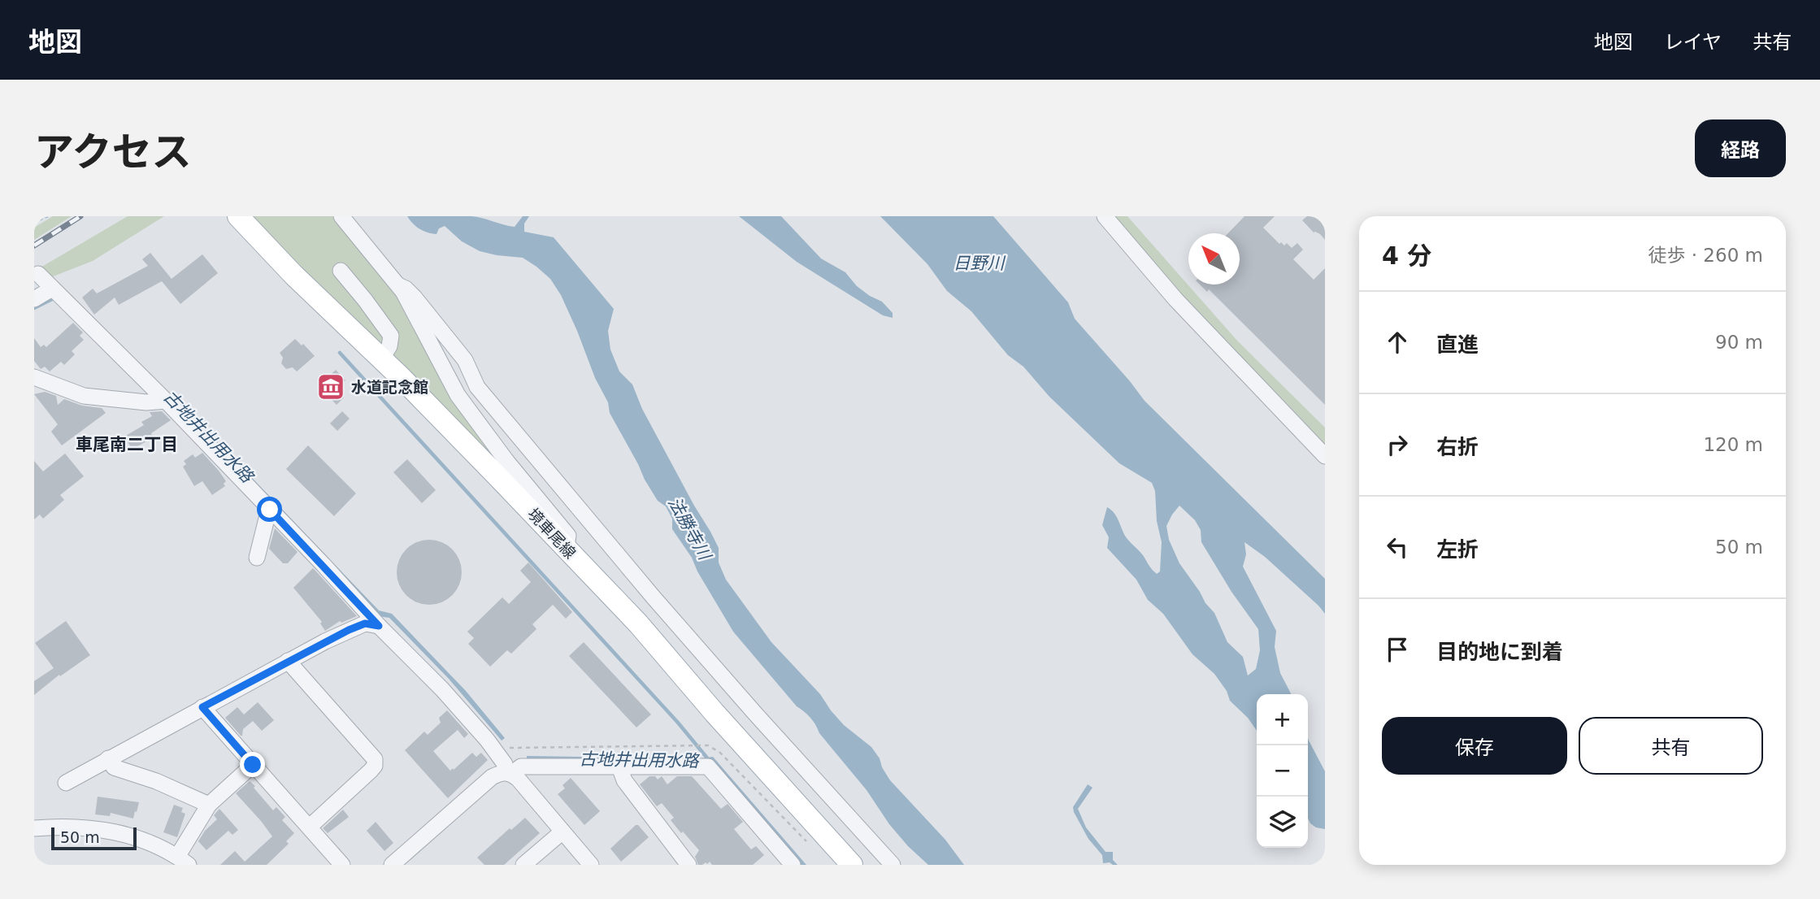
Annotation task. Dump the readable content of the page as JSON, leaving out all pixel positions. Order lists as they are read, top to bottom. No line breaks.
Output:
{"streets":{"main road":["境車尾線"]},"districts":["車尾南二丁目"],"water":["日野川","古地井出用水路","法勝寺川"],"places":{"museum":["水道記念館"]},"scale_bar":"50 m","north":"top left","page":{"header":"地図","nav":["地図","レイヤ","共有"],"title":"アクセス","buttons":["経路",["保存","共有"]],"heading":["4 分","徒歩 · 260 m"],"list":[["直進","90 m"],["右折","120 m"],["左折","50 m"],"目的地に到着"],"map_buttons":["+","−"],"scale":"50 m"}}
